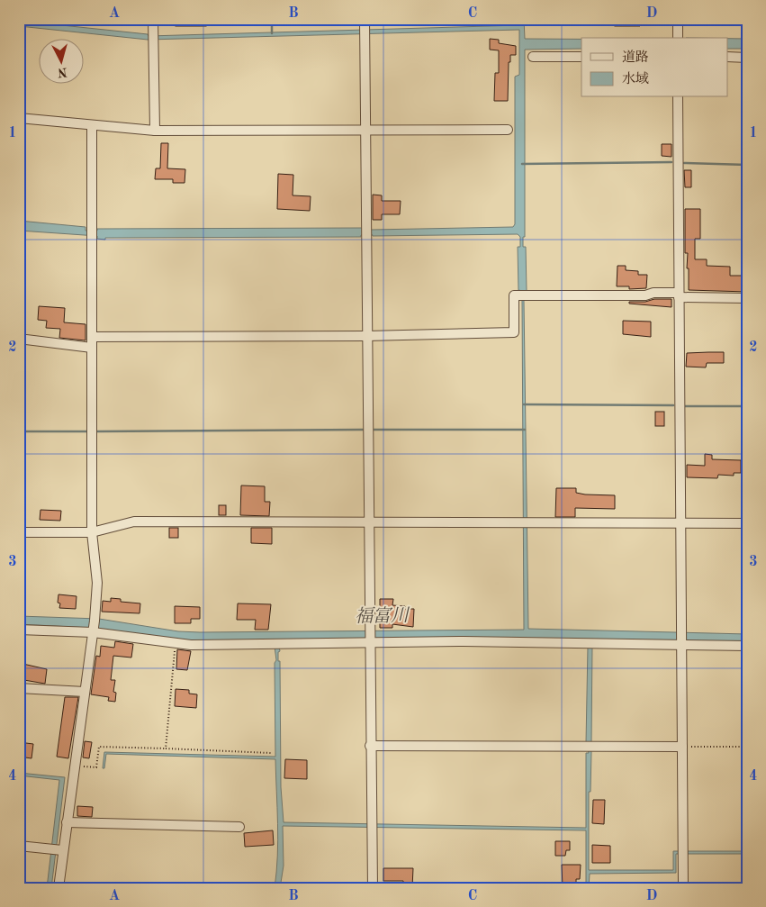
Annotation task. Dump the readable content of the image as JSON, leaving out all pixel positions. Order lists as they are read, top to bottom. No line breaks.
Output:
{"water":["福富川"],"legend":["道路","水域"],"north":"bottom","grid":{"columns":["A","B","C","D"],"rows":["1","2","3","4"]}}
